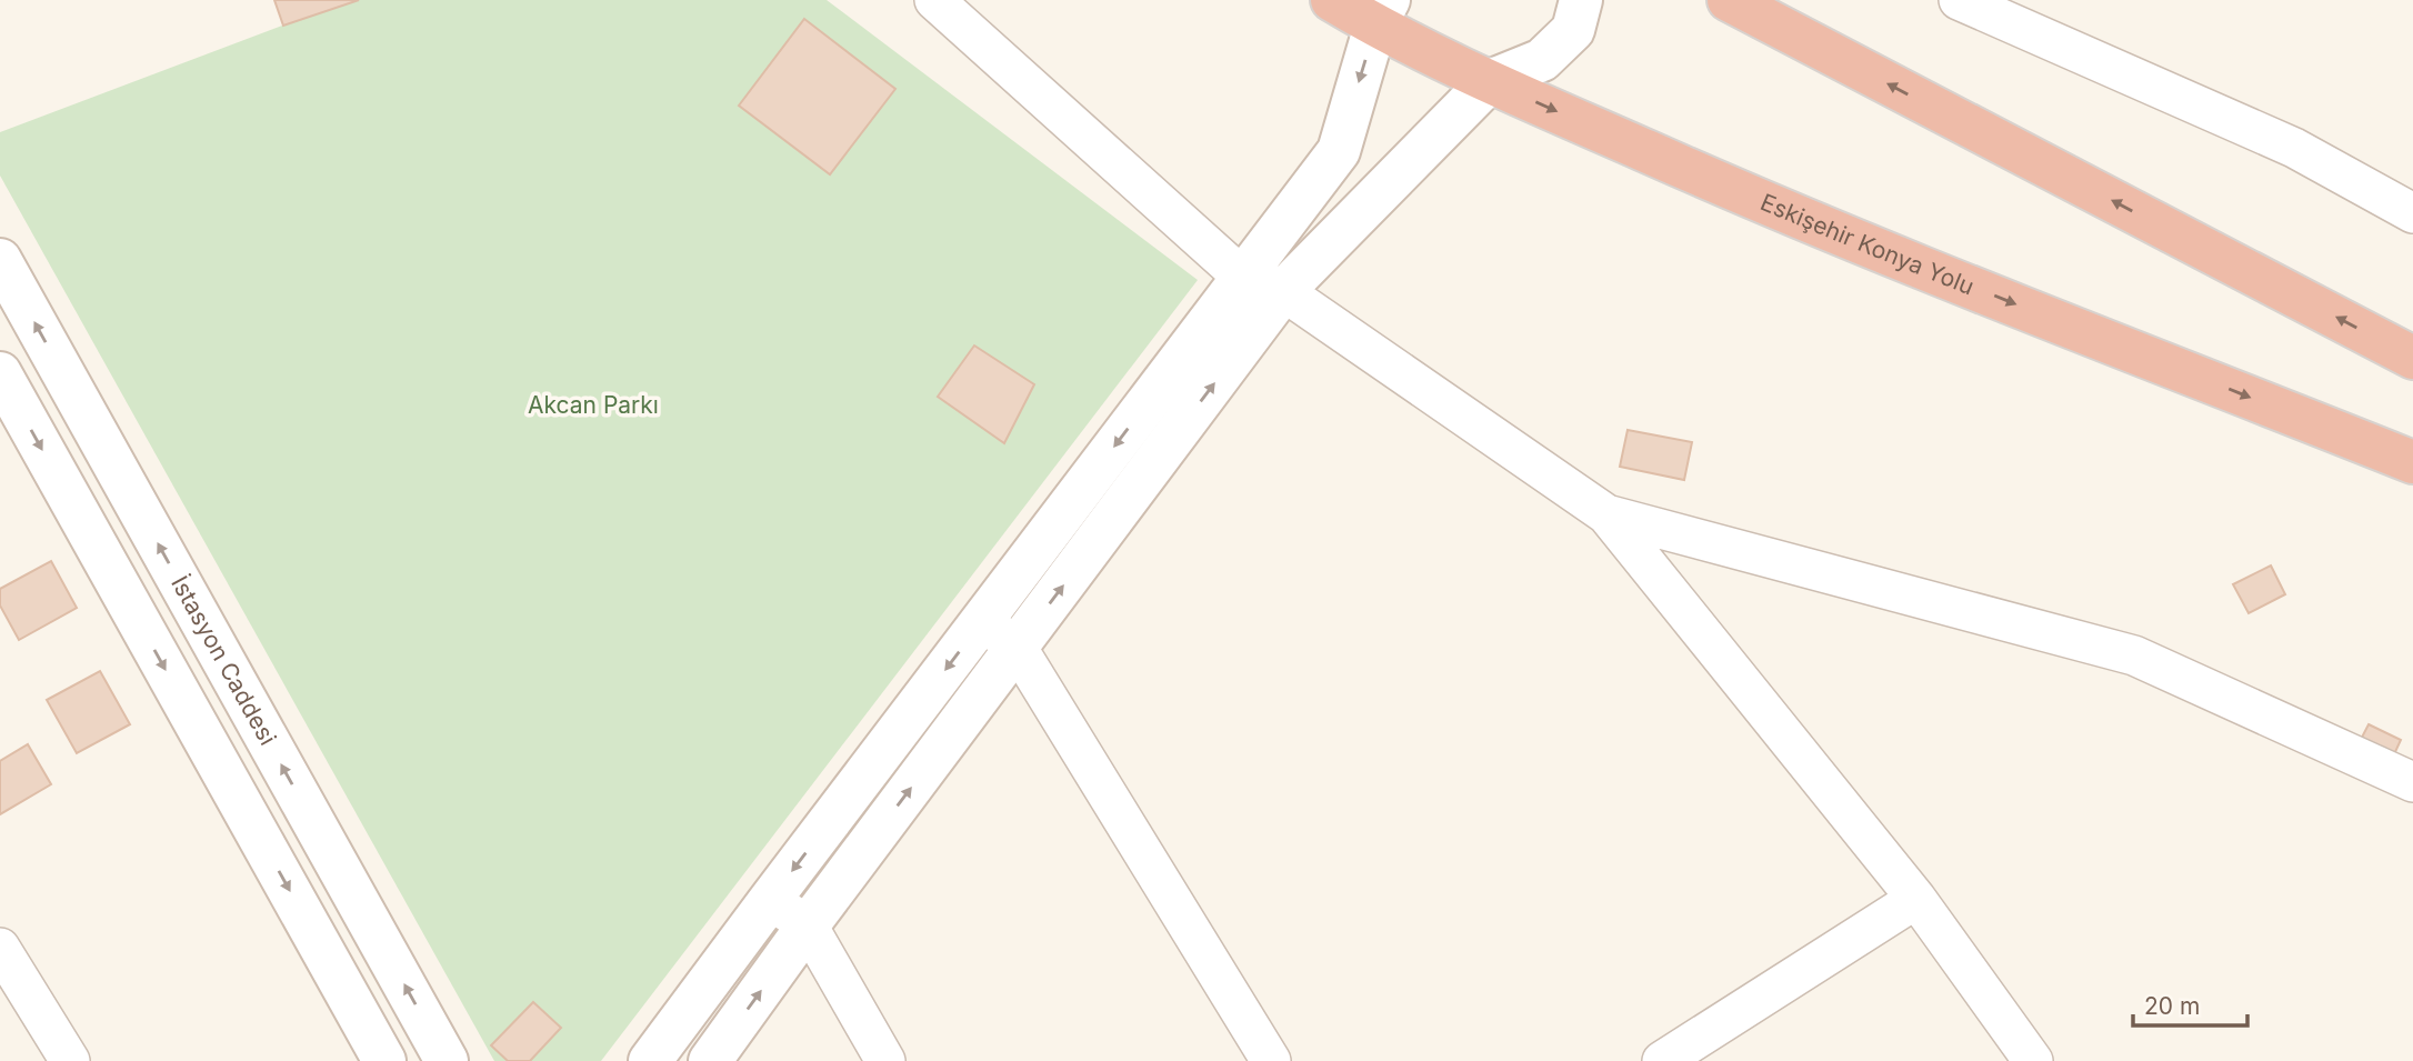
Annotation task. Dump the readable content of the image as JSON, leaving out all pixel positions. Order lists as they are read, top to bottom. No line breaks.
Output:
{"streets":{"highway":["Eskişehir Konya Yolu"],"street":["İstasyon Caddesi"]},"parks":["Akcan Parkı"],"scale_bar":"20 m"}
